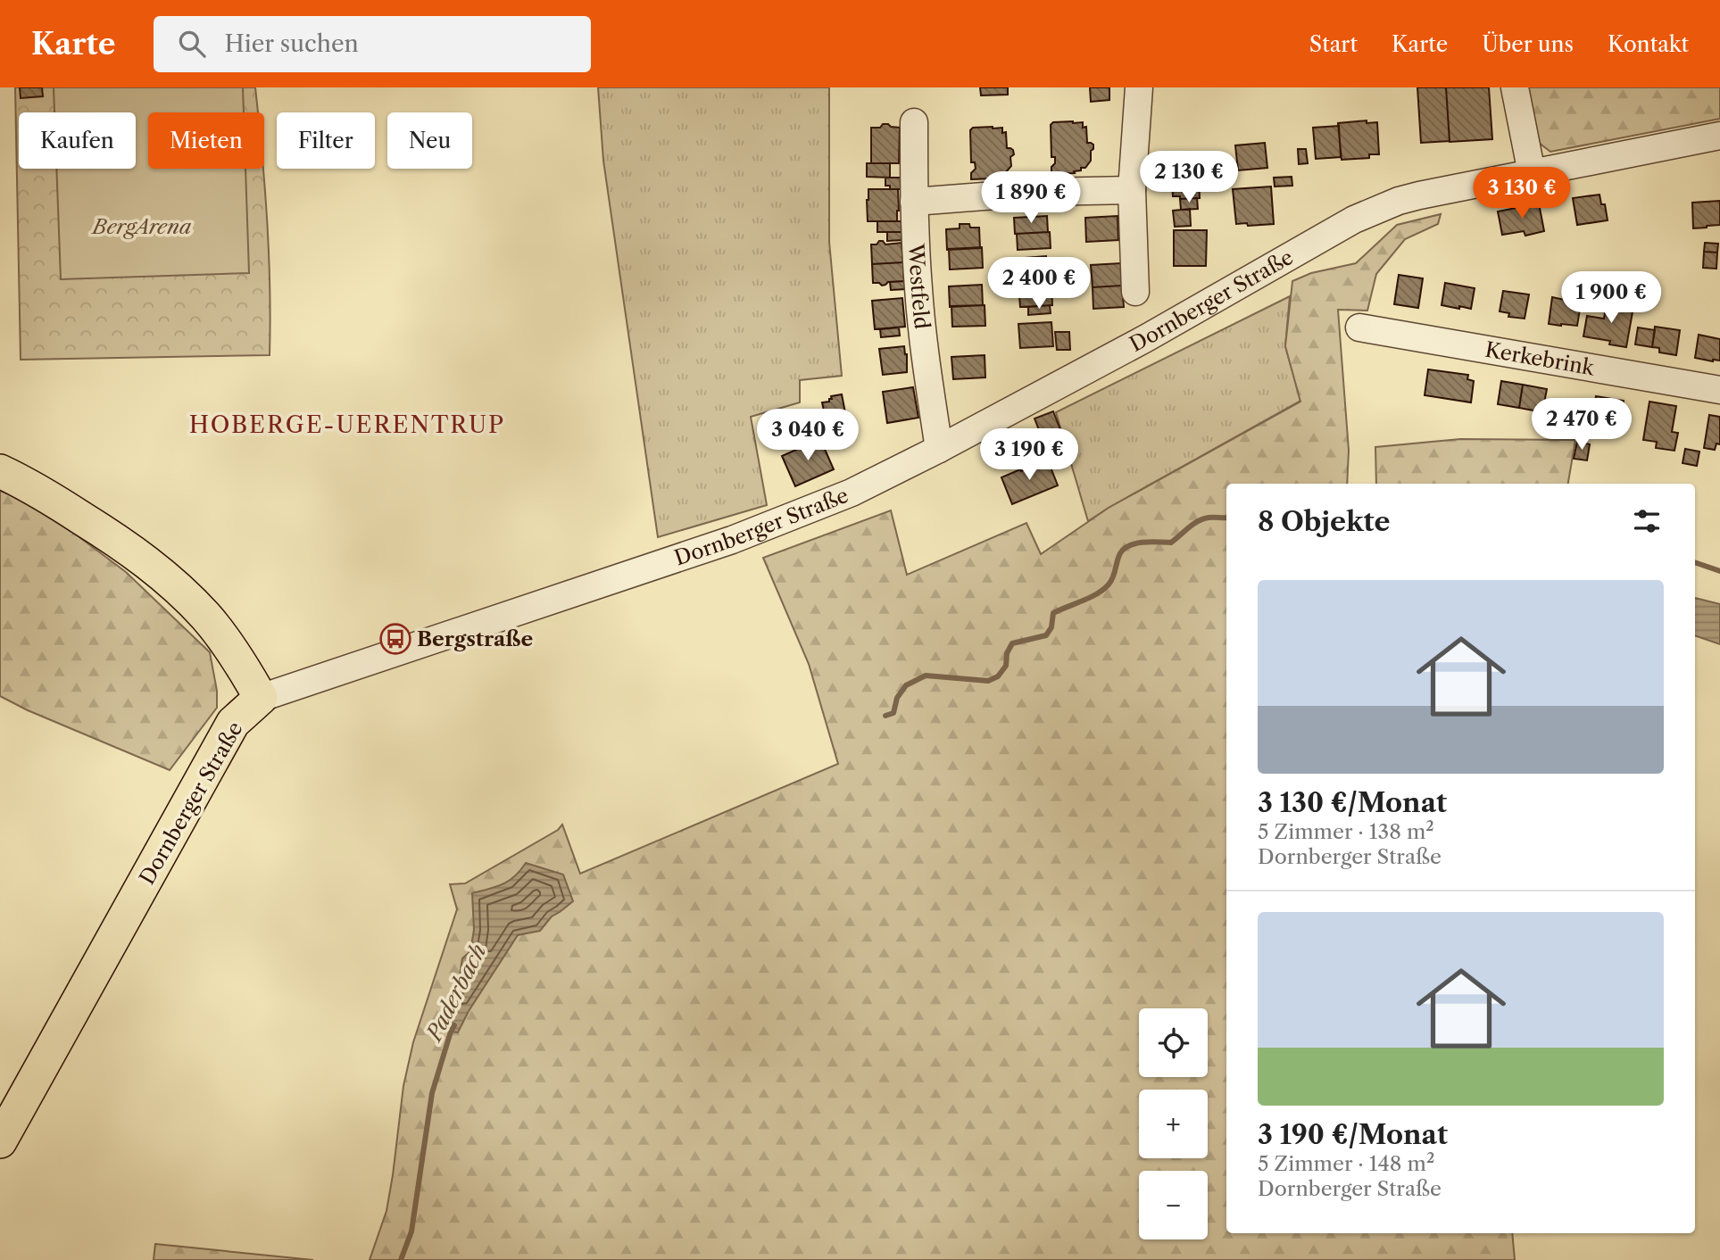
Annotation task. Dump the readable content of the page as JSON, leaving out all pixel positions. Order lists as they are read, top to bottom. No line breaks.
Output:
{"streets":{"main road":["Dornberger Straße"],"street":["Westfeld","Kerkebrink"]},"crossings":[["Westfeld","Dornberger Straße"]],"districts":["HOBERGE-UERENTRUP"],"water":["Paderbach"],"parks":["BergArena"],"places":{"bus stop":["Bergstraße"]},"page":{"header":"Karte","search":"Hier suchen","nav":["Start","Karte","Über uns","Kontakt"],"chip":["Kaufen","Mieten","Filter","Neu"],"price":["2 130 €","3 130 €","1 890 €","2 400 €","1 900 €","2 470 €","3 040 €","3 190 €"],"heading":"8 Objekte","list":[{"name":"3 130 €/Monat","note":"5 Zimmer · 138 m² · Dornberger Straße"},{"name":"3 190 €/Monat","note":"5 Zimmer · 148 m² · Dornberger Straße"}],"map_buttons":["+","−"]}}
